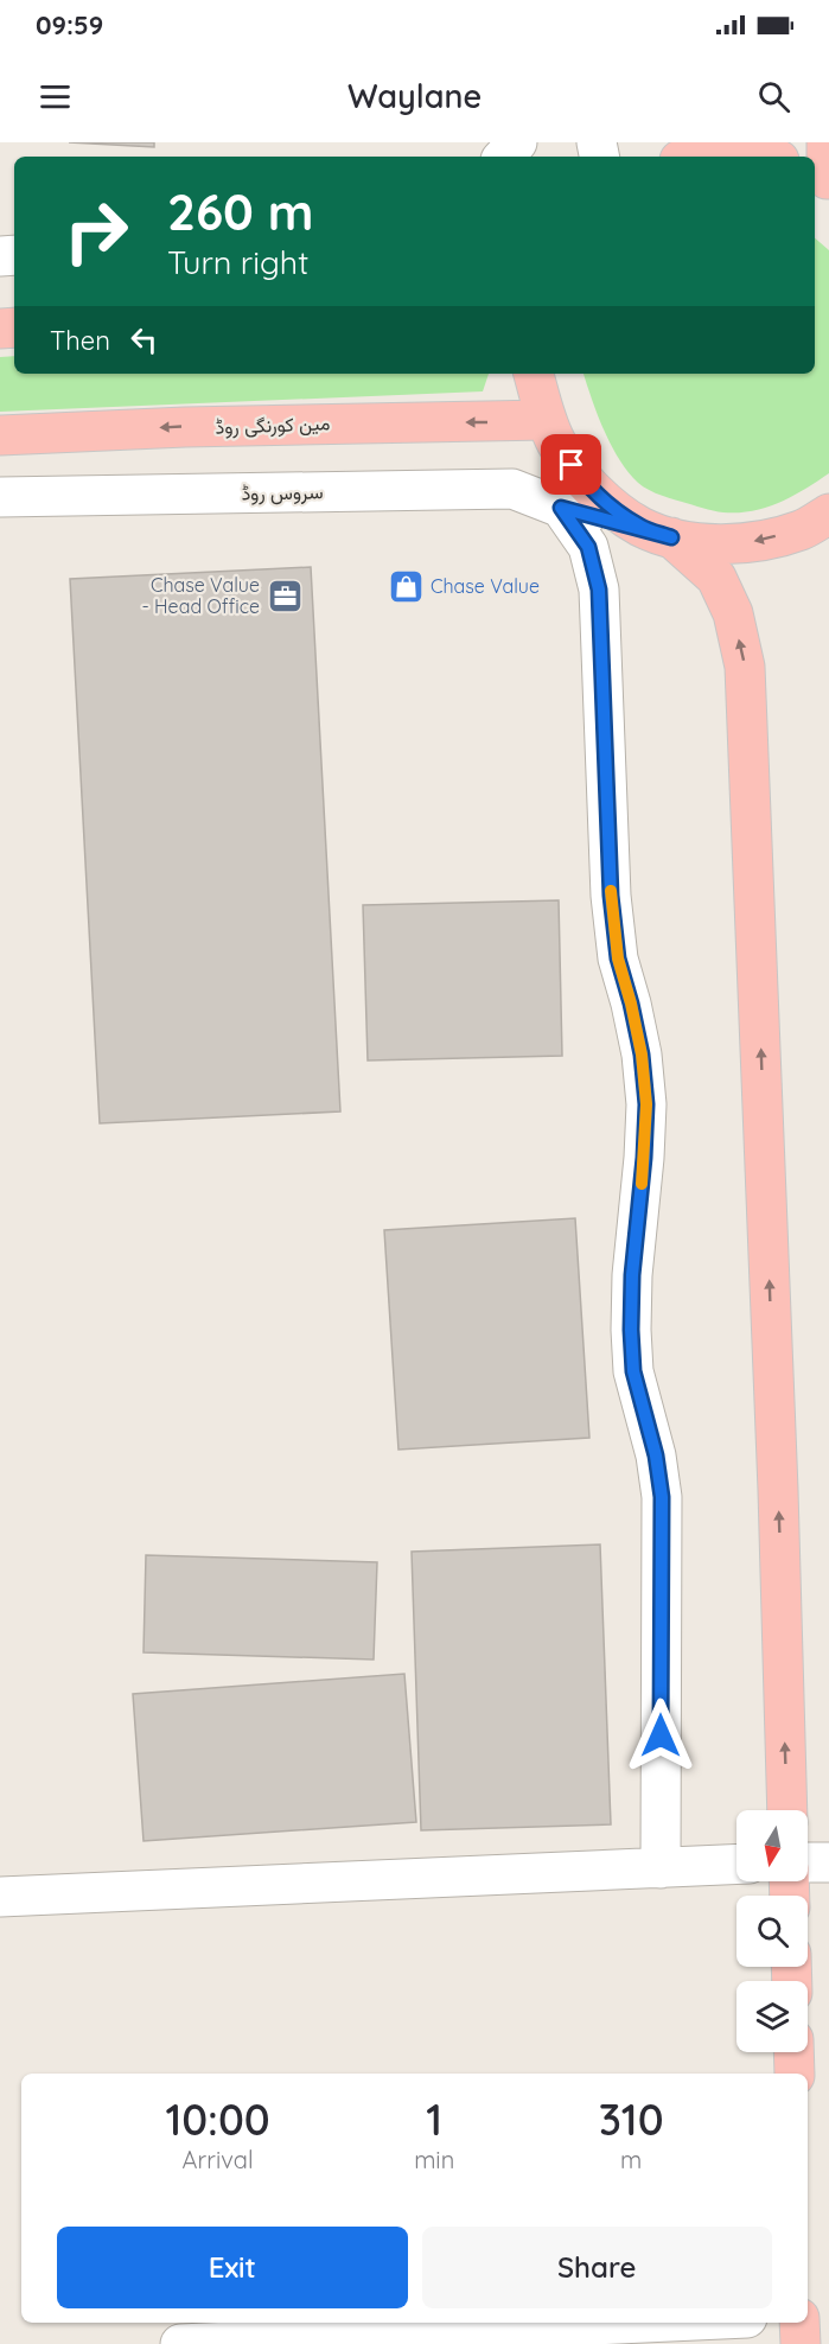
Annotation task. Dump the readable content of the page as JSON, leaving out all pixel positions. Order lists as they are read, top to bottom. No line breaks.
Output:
{"streets":{"main road":["مین کورنگی روڈ"],"street":["سروس روڈ"]},"one_way":["مین کورنگی روڈ"],"places":{"shop":["Chase Value"],"office":["Chase Value - Head Office"]},"north":"bottom","page":{"status":"09:59","header":"Waylane","turn":["260 m","Turn right"],"then":"Then","eta":["10:00","Arrival","1","min","310","m"],"buttons":["Exit","Share"]}}
